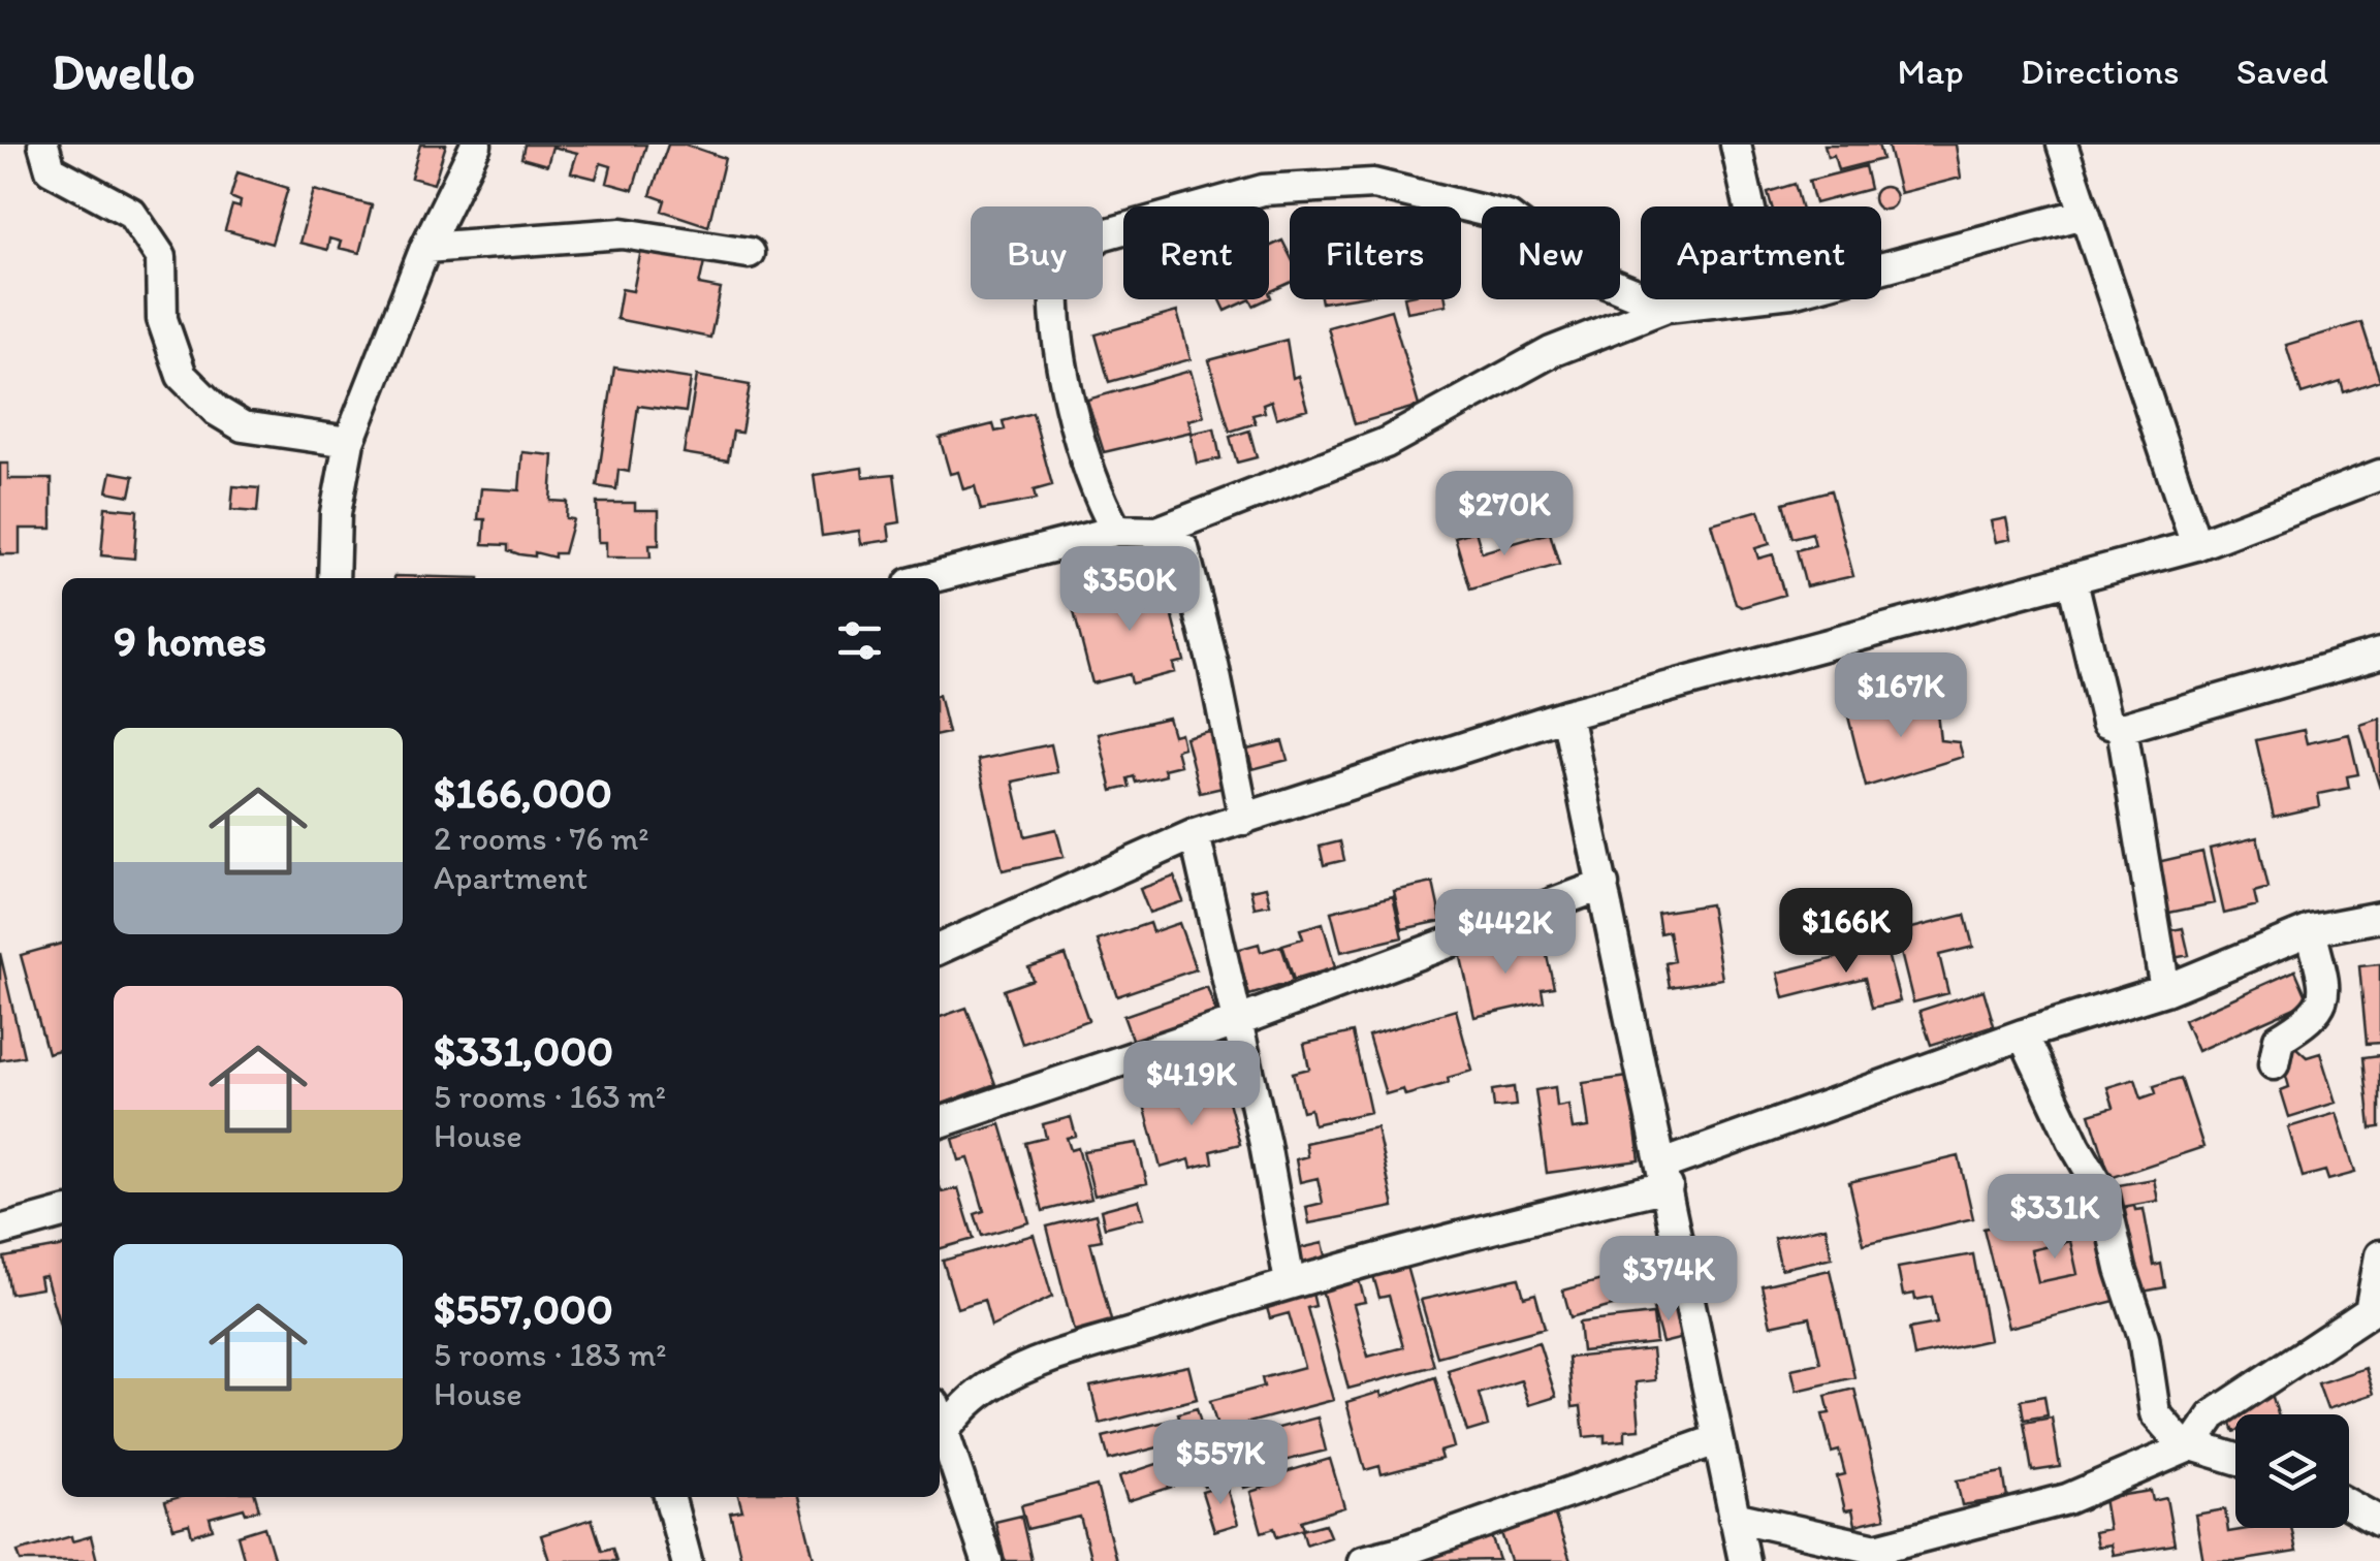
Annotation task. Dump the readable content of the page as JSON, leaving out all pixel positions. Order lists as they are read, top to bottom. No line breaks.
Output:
{"page":{"header":"Dwello","nav":["Map","Directions","Saved"],"chip":["Buy","Rent","Filters","New","Apartment"],"price":["$270K","$350K","$167K","$166K","$442K","$419K","$331K","$374K","$557K"],"heading":"9 homes","list":[{"name":"$166,000","note":"2 rooms · 76 m² · Apartment"},{"name":"$331,000","note":"5 rooms · 163 m² · House"},{"name":"$557,000","note":"5 rooms · 183 m² · House"}]}}
